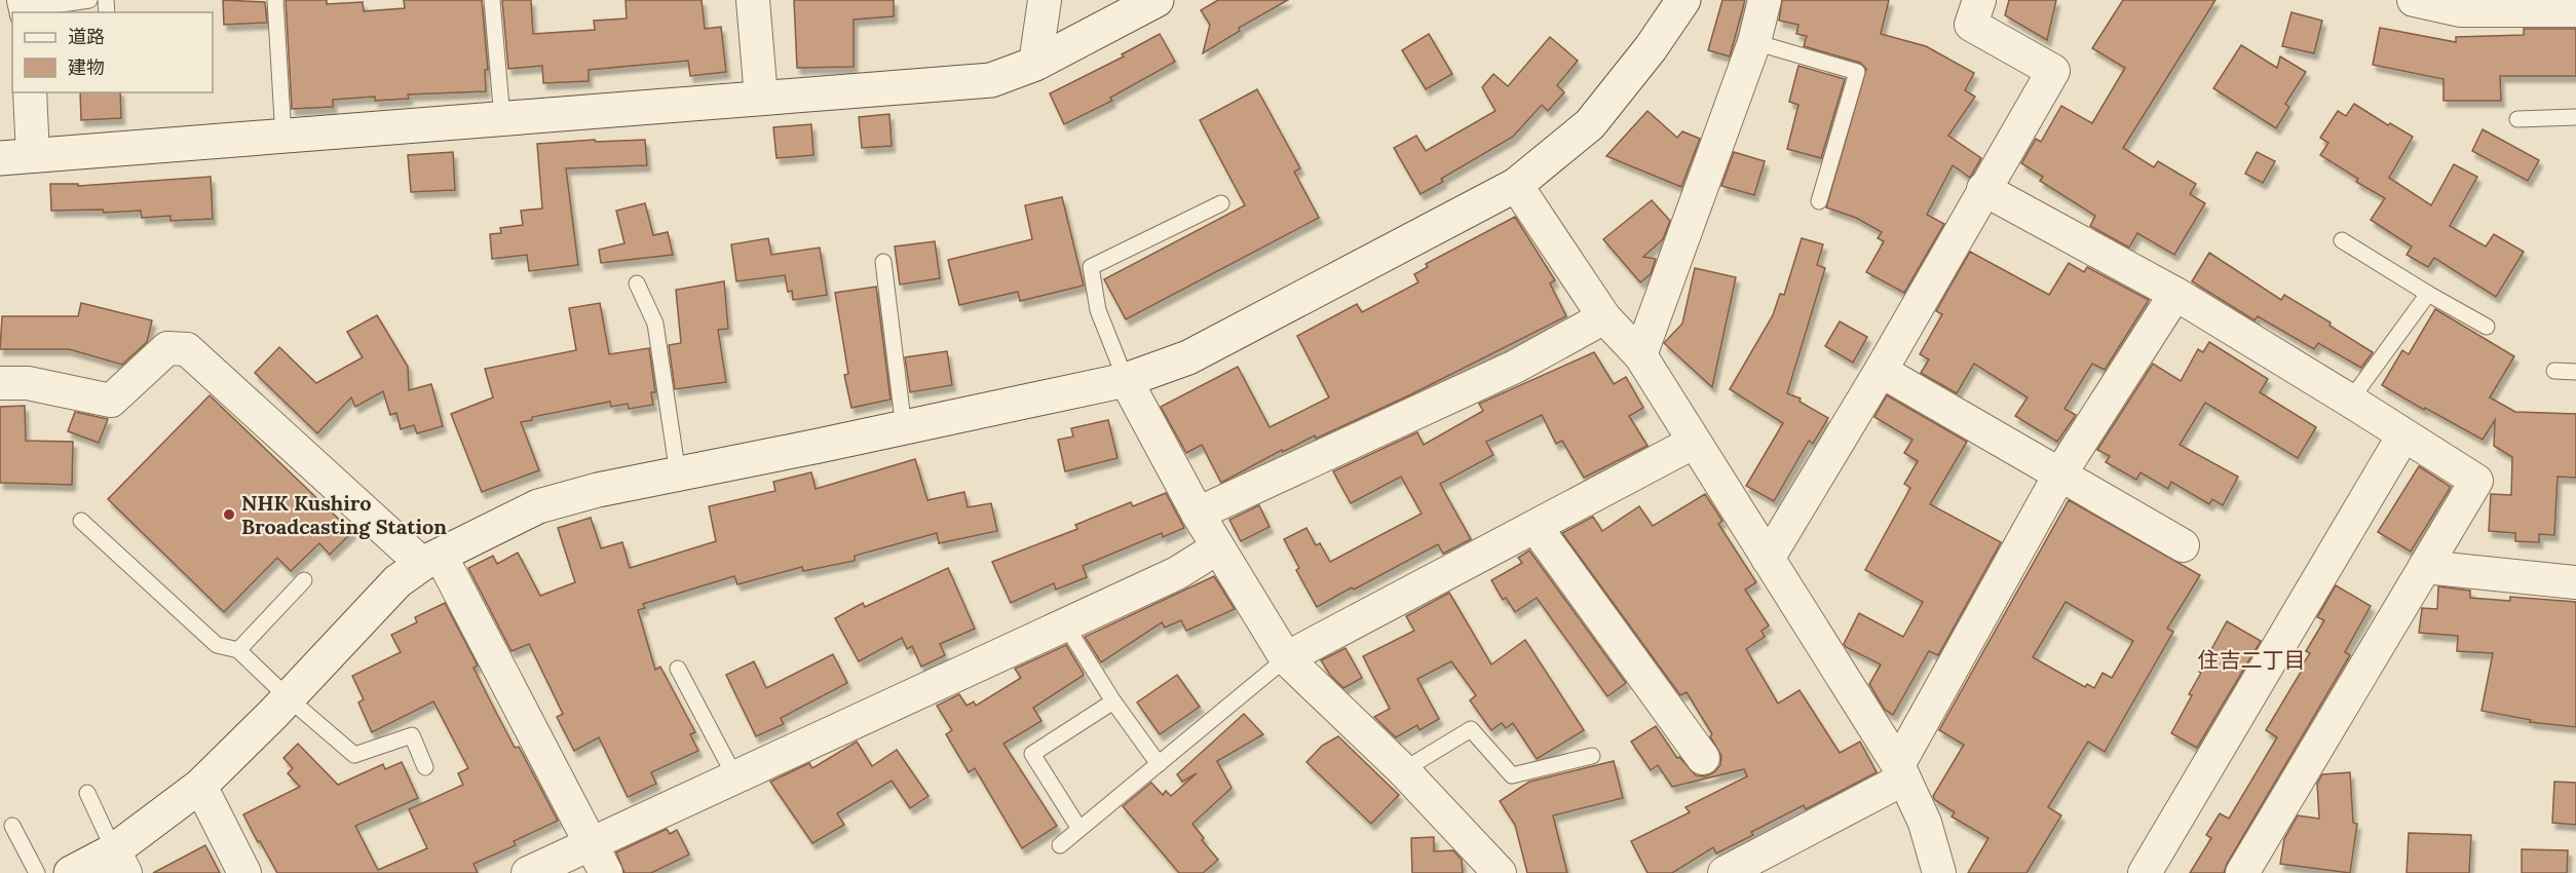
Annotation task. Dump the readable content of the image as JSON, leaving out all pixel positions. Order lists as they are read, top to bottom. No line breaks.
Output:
{"districts":["住吉二丁目"],"places":["NHK Kushiro Broadcasting Station"],"legend":["道路","建物"]}
